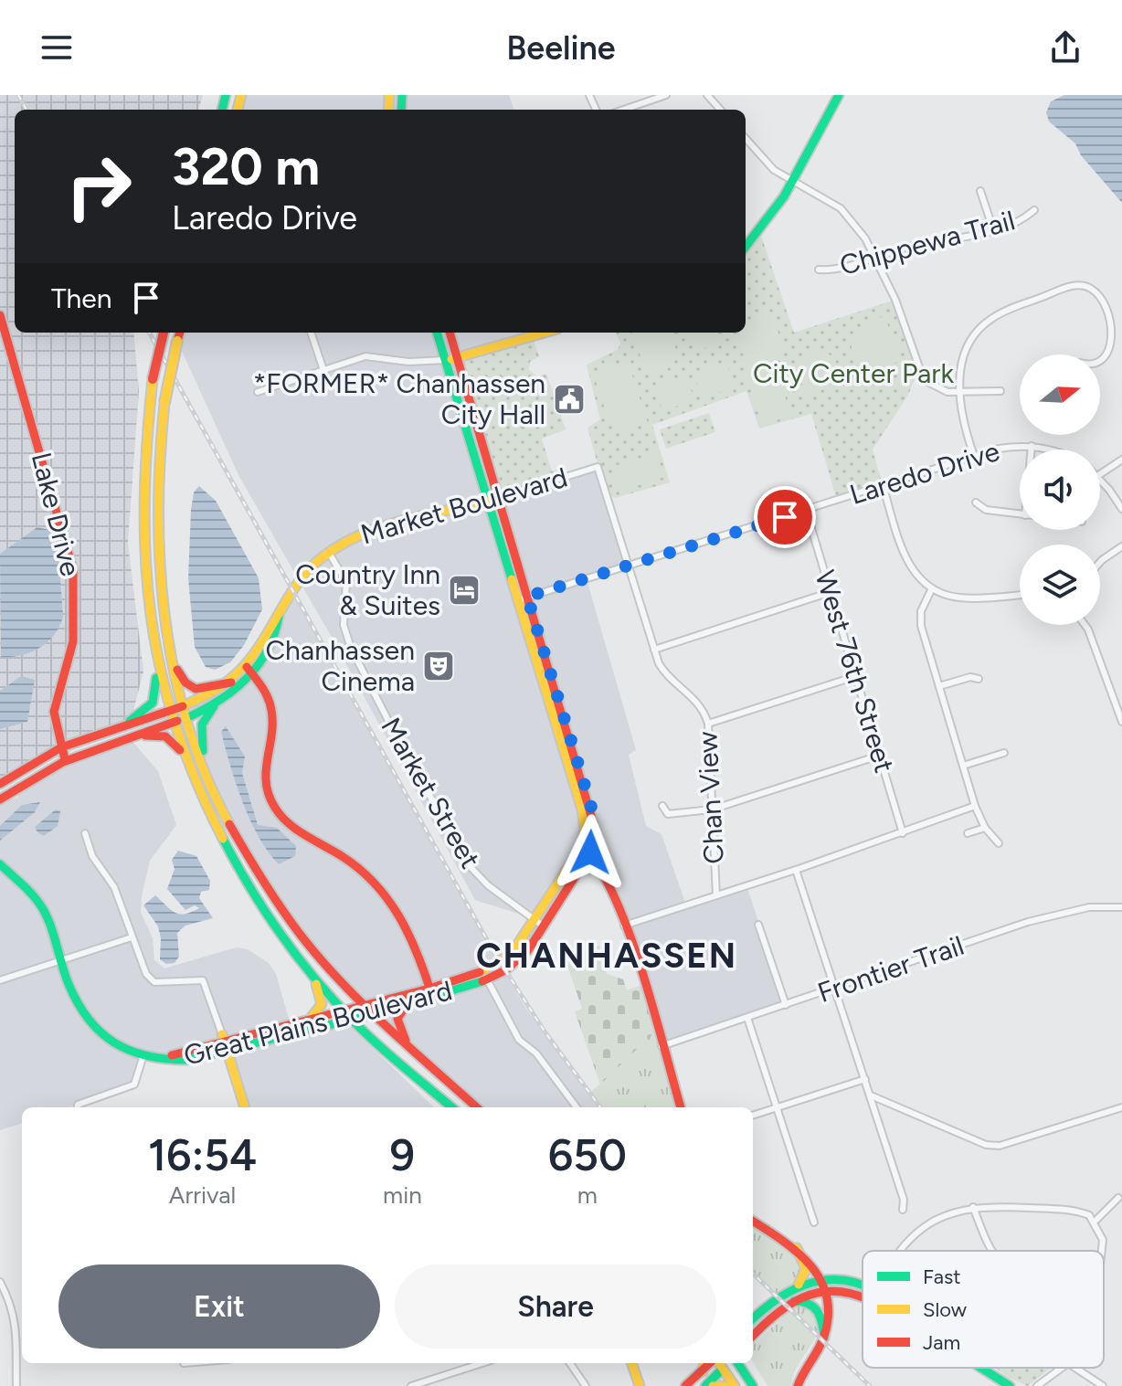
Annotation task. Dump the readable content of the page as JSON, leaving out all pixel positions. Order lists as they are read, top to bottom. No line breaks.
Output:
{"streets":{"street":["Chippewa Trail","Laredo Drive","Market Boulevard","Lake Drive","West 76th Street","Market Street","Chan View","Frontier Trail","Great Plains Boulevard"]},"crossings":[["Laredo Drive","West 76th Street"],["Laredo Drive","Chan View"],["Market Boulevard","Lake Drive"],["Market Boulevard","Market Street"],["Market Boulevard","Chan View"],["Market Street","Great Plains Boulevard"]],"districts":["CHANHASSEN"],"parks":["City Center Park"],"places":{"public building":["*FORMER* Chanhassen City Hall"],"hotel":["Country Inn & Suites"],"theatre":["Chanhassen Cinema"]},"legend":["Fast","Slow","Jam"],"north":"right","page":{"header":"Beeline","turn":["320 m","Laredo Drive"],"then":"Then","eta":["16:54","Arrival","9","min","650","m"],"buttons":["Exit","Share"]}}
